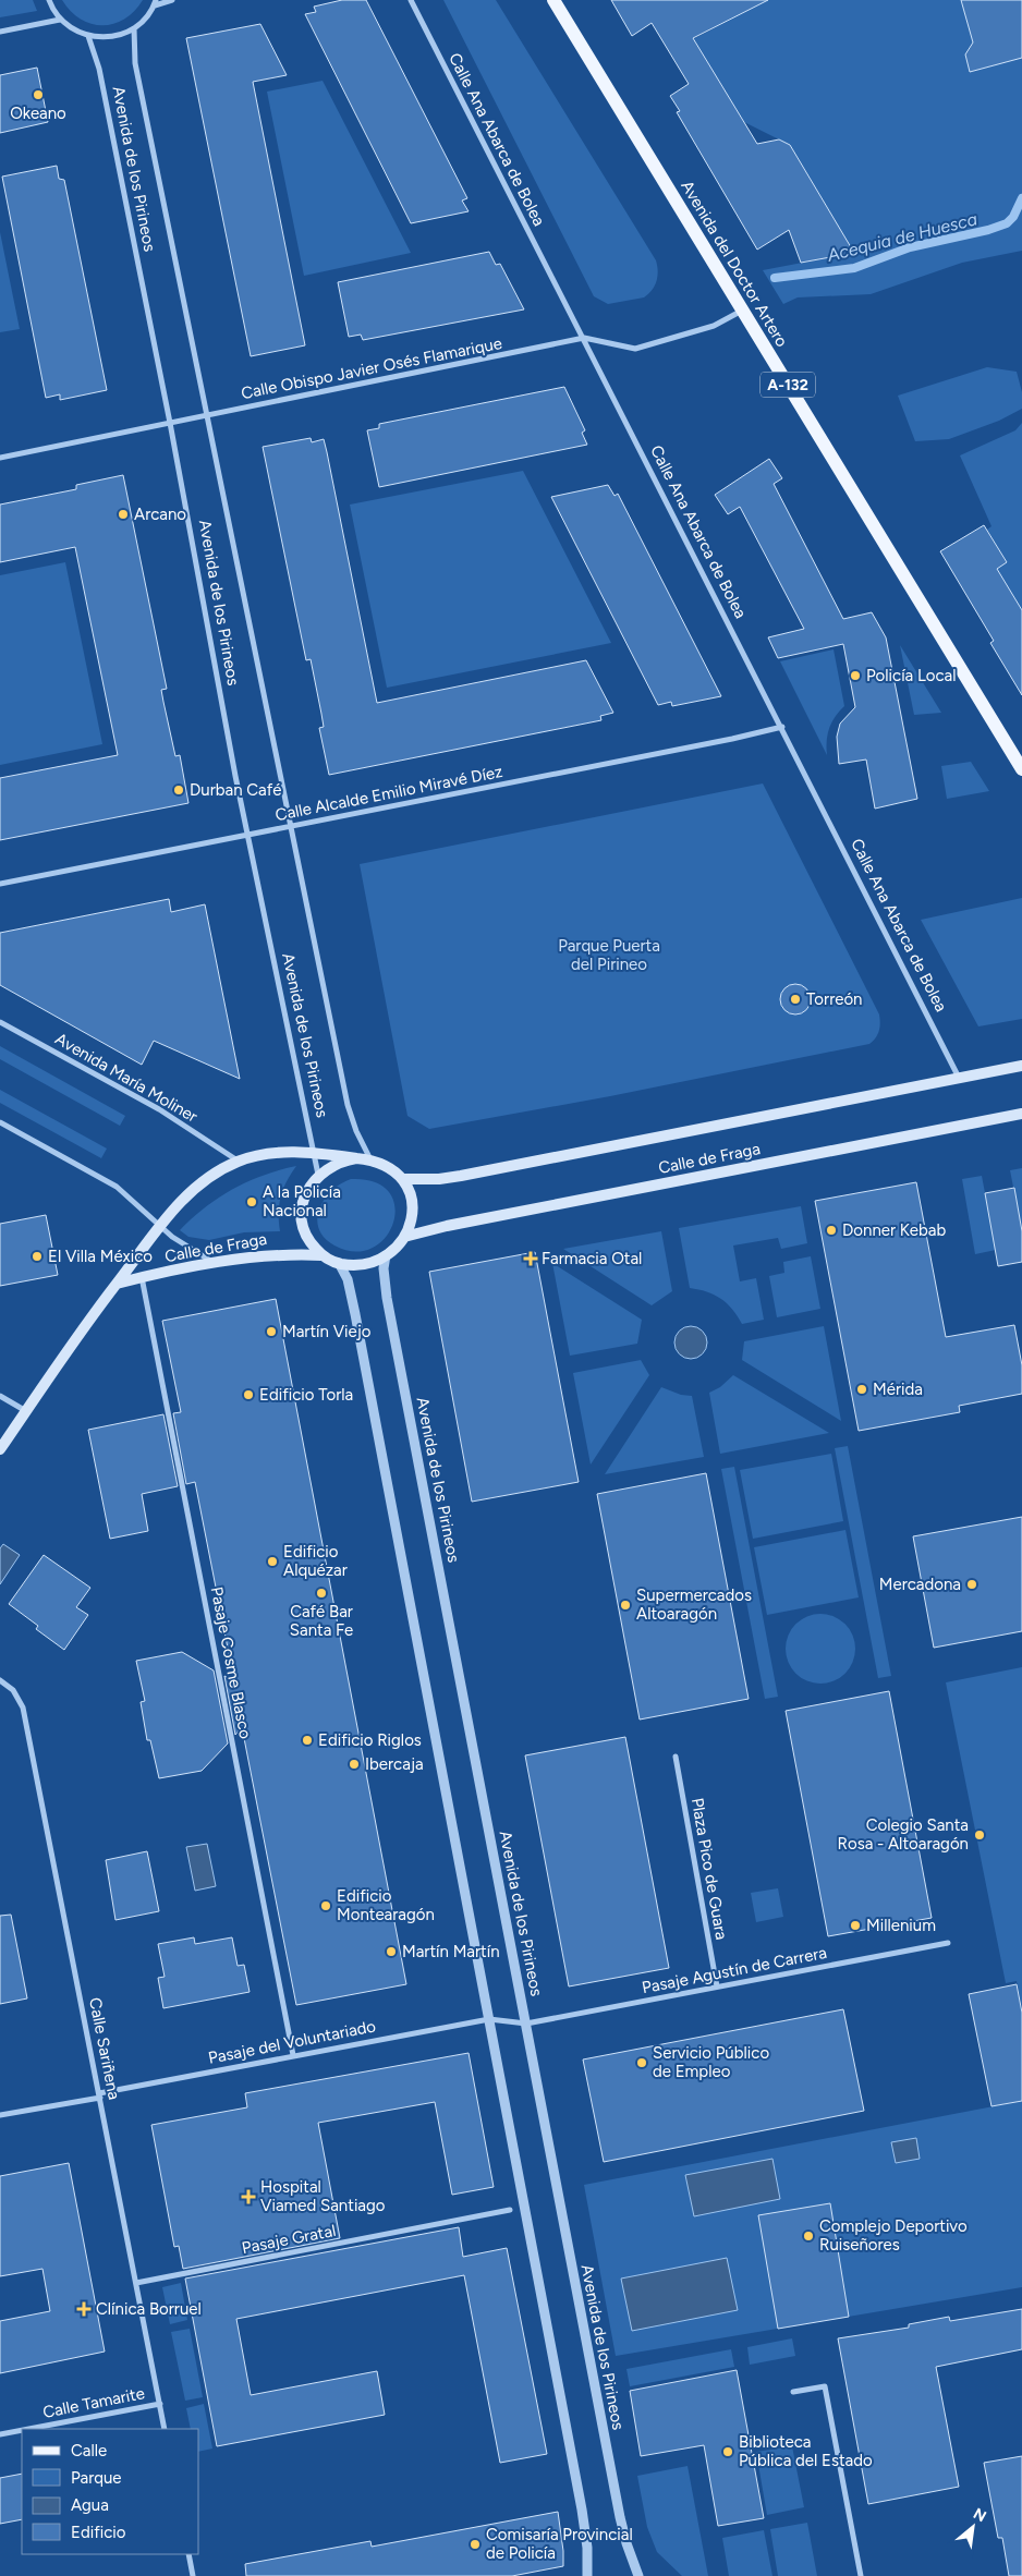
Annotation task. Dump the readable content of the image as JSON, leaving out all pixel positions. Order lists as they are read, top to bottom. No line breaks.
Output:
{"streets":{"main road":["Avenida del Doctor Artero","A-132","Calle de Fraga"],"street":["Calle Ana Abarca de Bolea","Avenida de los Pirineos","Calle Obispo Javier Osés Flamarique","Calle Alcalde Emilio Miravé Díez","Avenida María Moliner","Pasaje Cosme Blasco","Plaza Pico de Guara","Pasaje Agustín de Carrera","Pasaje del Voluntariado","Calle Sariñena","Pasaje Gratal","Calle Tamarite"]},"crossings":[["Calle Ana Abarca de Bolea","Calle Obispo Javier Osés Flamarique"],["Calle Ana Abarca de Bolea","Calle Alcalde Emilio Miravé Díez"],["Calle Ana Abarca de Bolea","Calle de Fraga"],["Avenida de los Pirineos","Calle Obispo Javier Osés Flamarique"],["Avenida de los Pirineos","Calle Alcalde Emilio Miravé Díez"],["Avenida de los Pirineos","Calle de Fraga"],["Avenida de los Pirineos","Pasaje Agustín de Carrera"],["Avenida del Doctor Artero","Calle Obispo Javier Osés Flamarique"],["Avenida María Moliner","Calle de Fraga"],["Calle de Fraga","Pasaje Cosme Blasco"],["Pasaje Cosme Blasco","Pasaje del Voluntariado"],["Plaza Pico de Guara","Pasaje Agustín de Carrera"],["Pasaje Agustín de Carrera","Pasaje del Voluntariado"],["Pasaje del Voluntariado","Calle Sariñena"],["Calle Sariñena","Pasaje Gratal"],["Calle Sariñena","Calle Tamarite"]],"water":["Acequia de Huesca"],"parks":["Parque Puerta del Pirineo"],"places":{"other":["Okeano","Arcano","Policía Local","Durban Café","Torreón","A la Policía Nacional","Donner Kebab","El Villa México","Martín Viejo","Mérida","Edificio Torla","Edificio Alquézar","Mercadona","Café Bar Santa Fe","Supermercados Altoaragón","Edificio Riglos","Ibercaja","Colegio Santa Rosa - Altoaragón","Edificio Montearagón","Millenium","Martín Martín","Servicio Público de Empleo","Complejo Deportivo Ruiseñores","Biblioteca Pública del Estado","Comisaría Provincial de Policía"],"health":["Farmacia Otal","Hospital Viamed Santiago","Clínica Borruel"]},"legend":["Calle","Parque","Agua","Edificio"],"north":"top right"}
